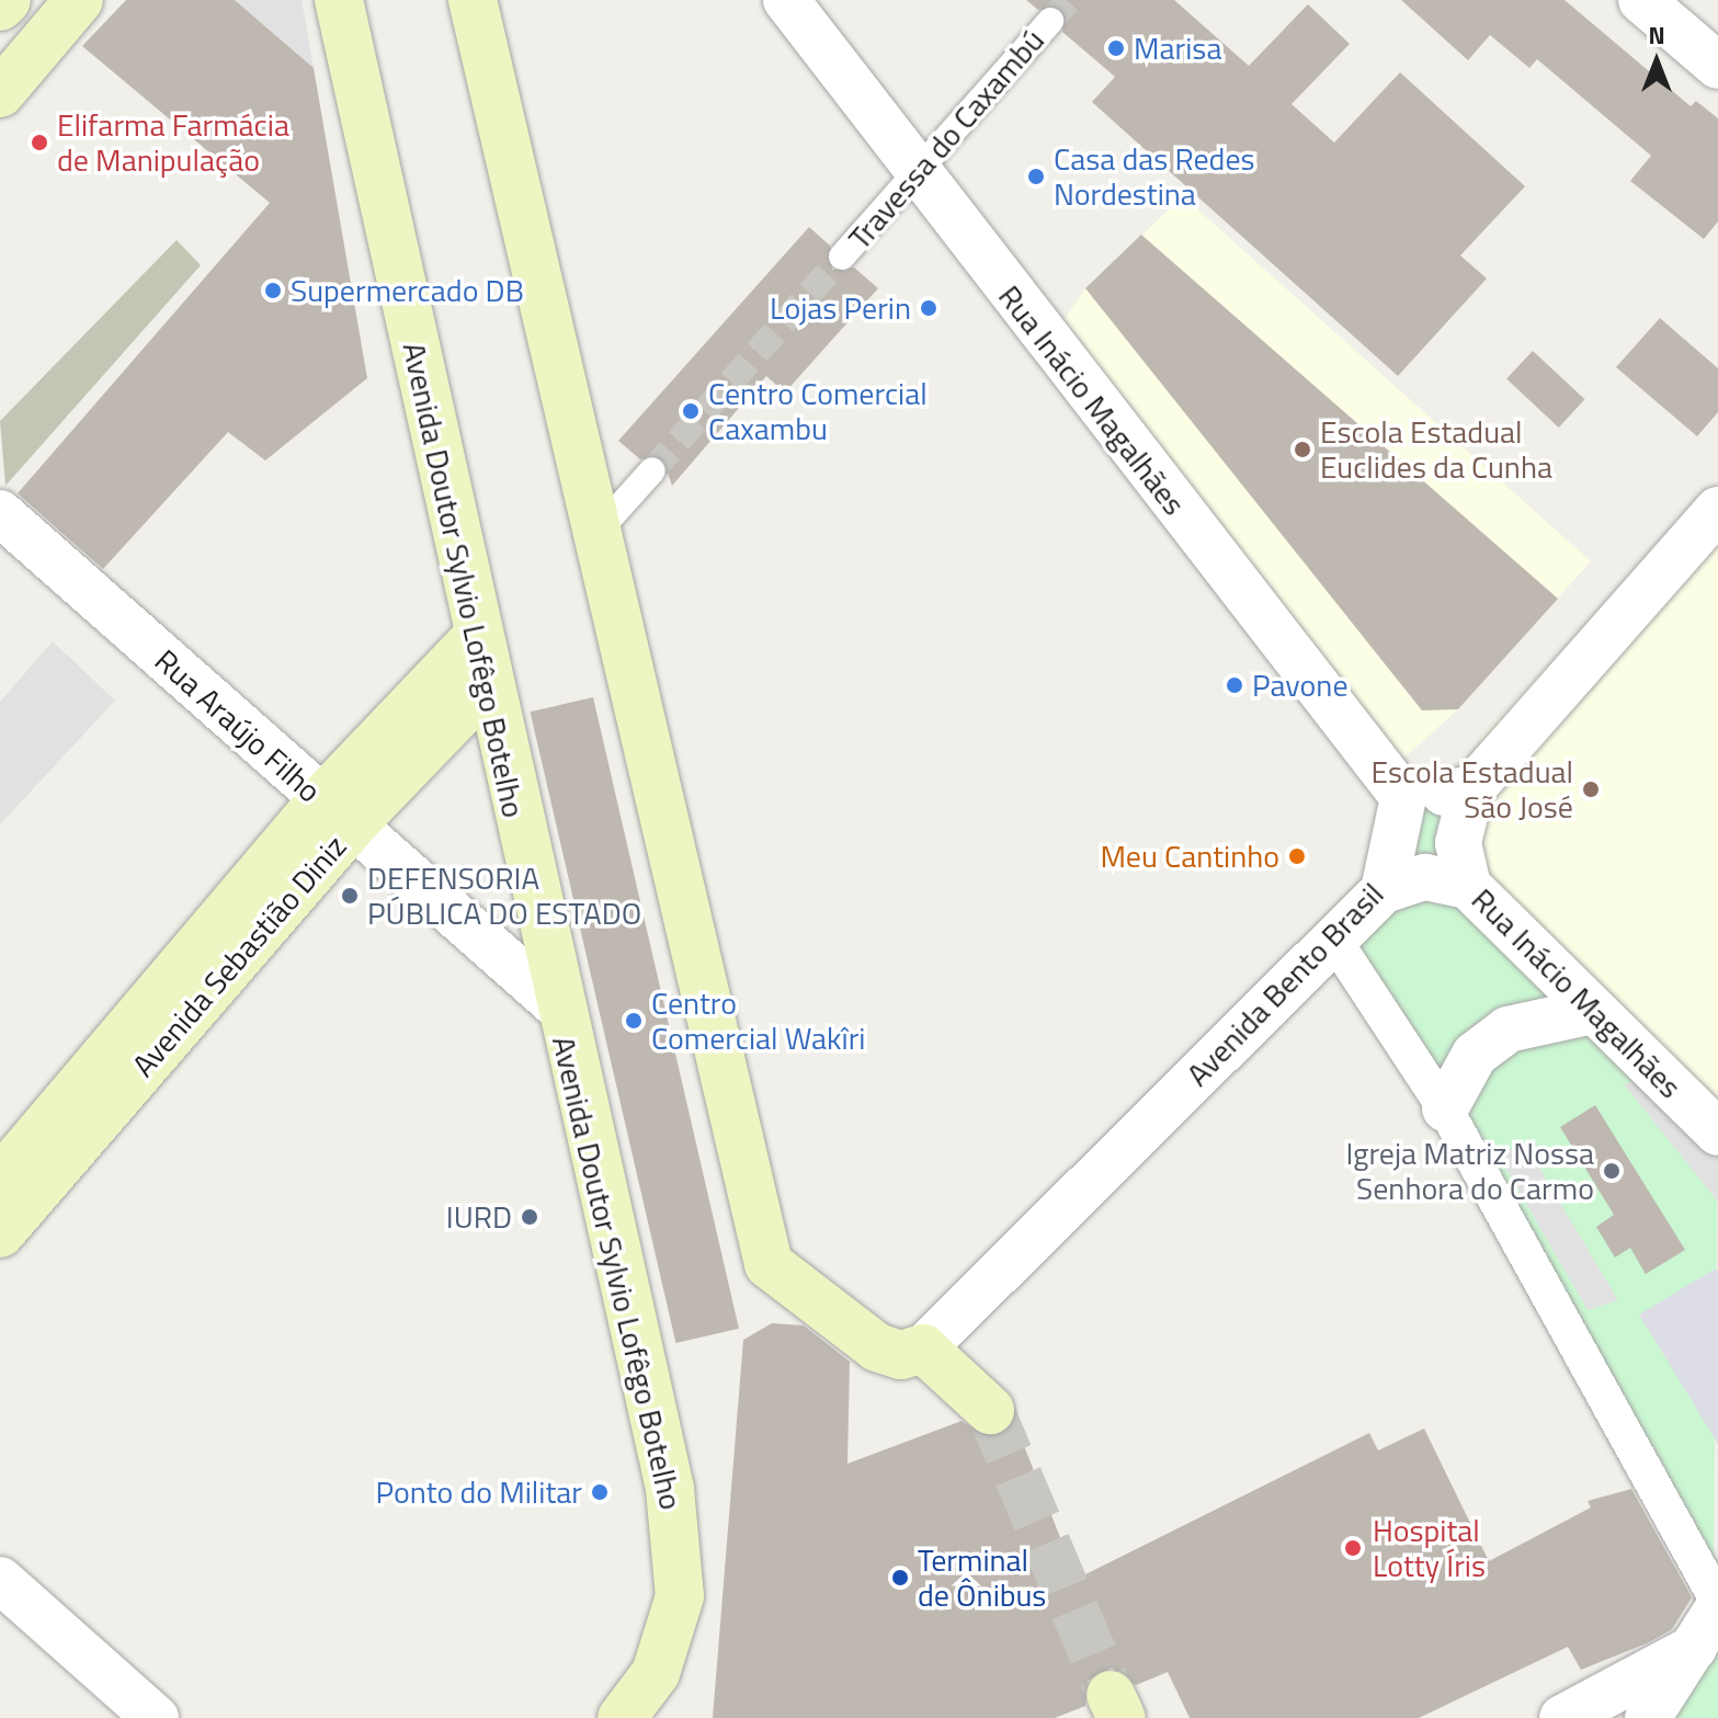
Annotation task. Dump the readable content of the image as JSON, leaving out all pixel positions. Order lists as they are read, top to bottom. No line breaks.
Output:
{"streets":{"main road":["Avenida Doutor Sylvio Lofêgo Botelho","Avenida Sebastião Diniz"],"street":["Travessa do Caxambú","Rua Inácio Magalhães","Rua Araújo Filho","Avenida Bento Brasil"]},"crossings":[["Travessa do Caxambú","Rua Inácio Magalhães"],["Rua Inácio Magalhães","Avenida Bento Brasil"],["Avenida Doutor Sylvio Lofêgo Botelho","Rua Araújo Filho"],["Avenida Doutor Sylvio Lofêgo Botelho","Avenida Sebastião Diniz"],["Rua Araújo Filho","Avenida Sebastião Diniz"]],"places":["Marisa","Elifarma Farmácia de Manipulação","Casa das Redes Nordestina","Supermercado DB","Lojas Perin","Centro Comercial Caxambu","Escola Estadual Euclides da Cunha","Pavone","Escola Estadual São José","Meu Cantinho","DEFENSORIA PÚBLICA DO ESTADO","Centro Comercial Wakîri","Igreja Matriz Nossa Senhora do Carmo","IURD","Ponto do Militar","Hospital Lotty Íris","Terminal de Ônibus"],"north":"top"}
